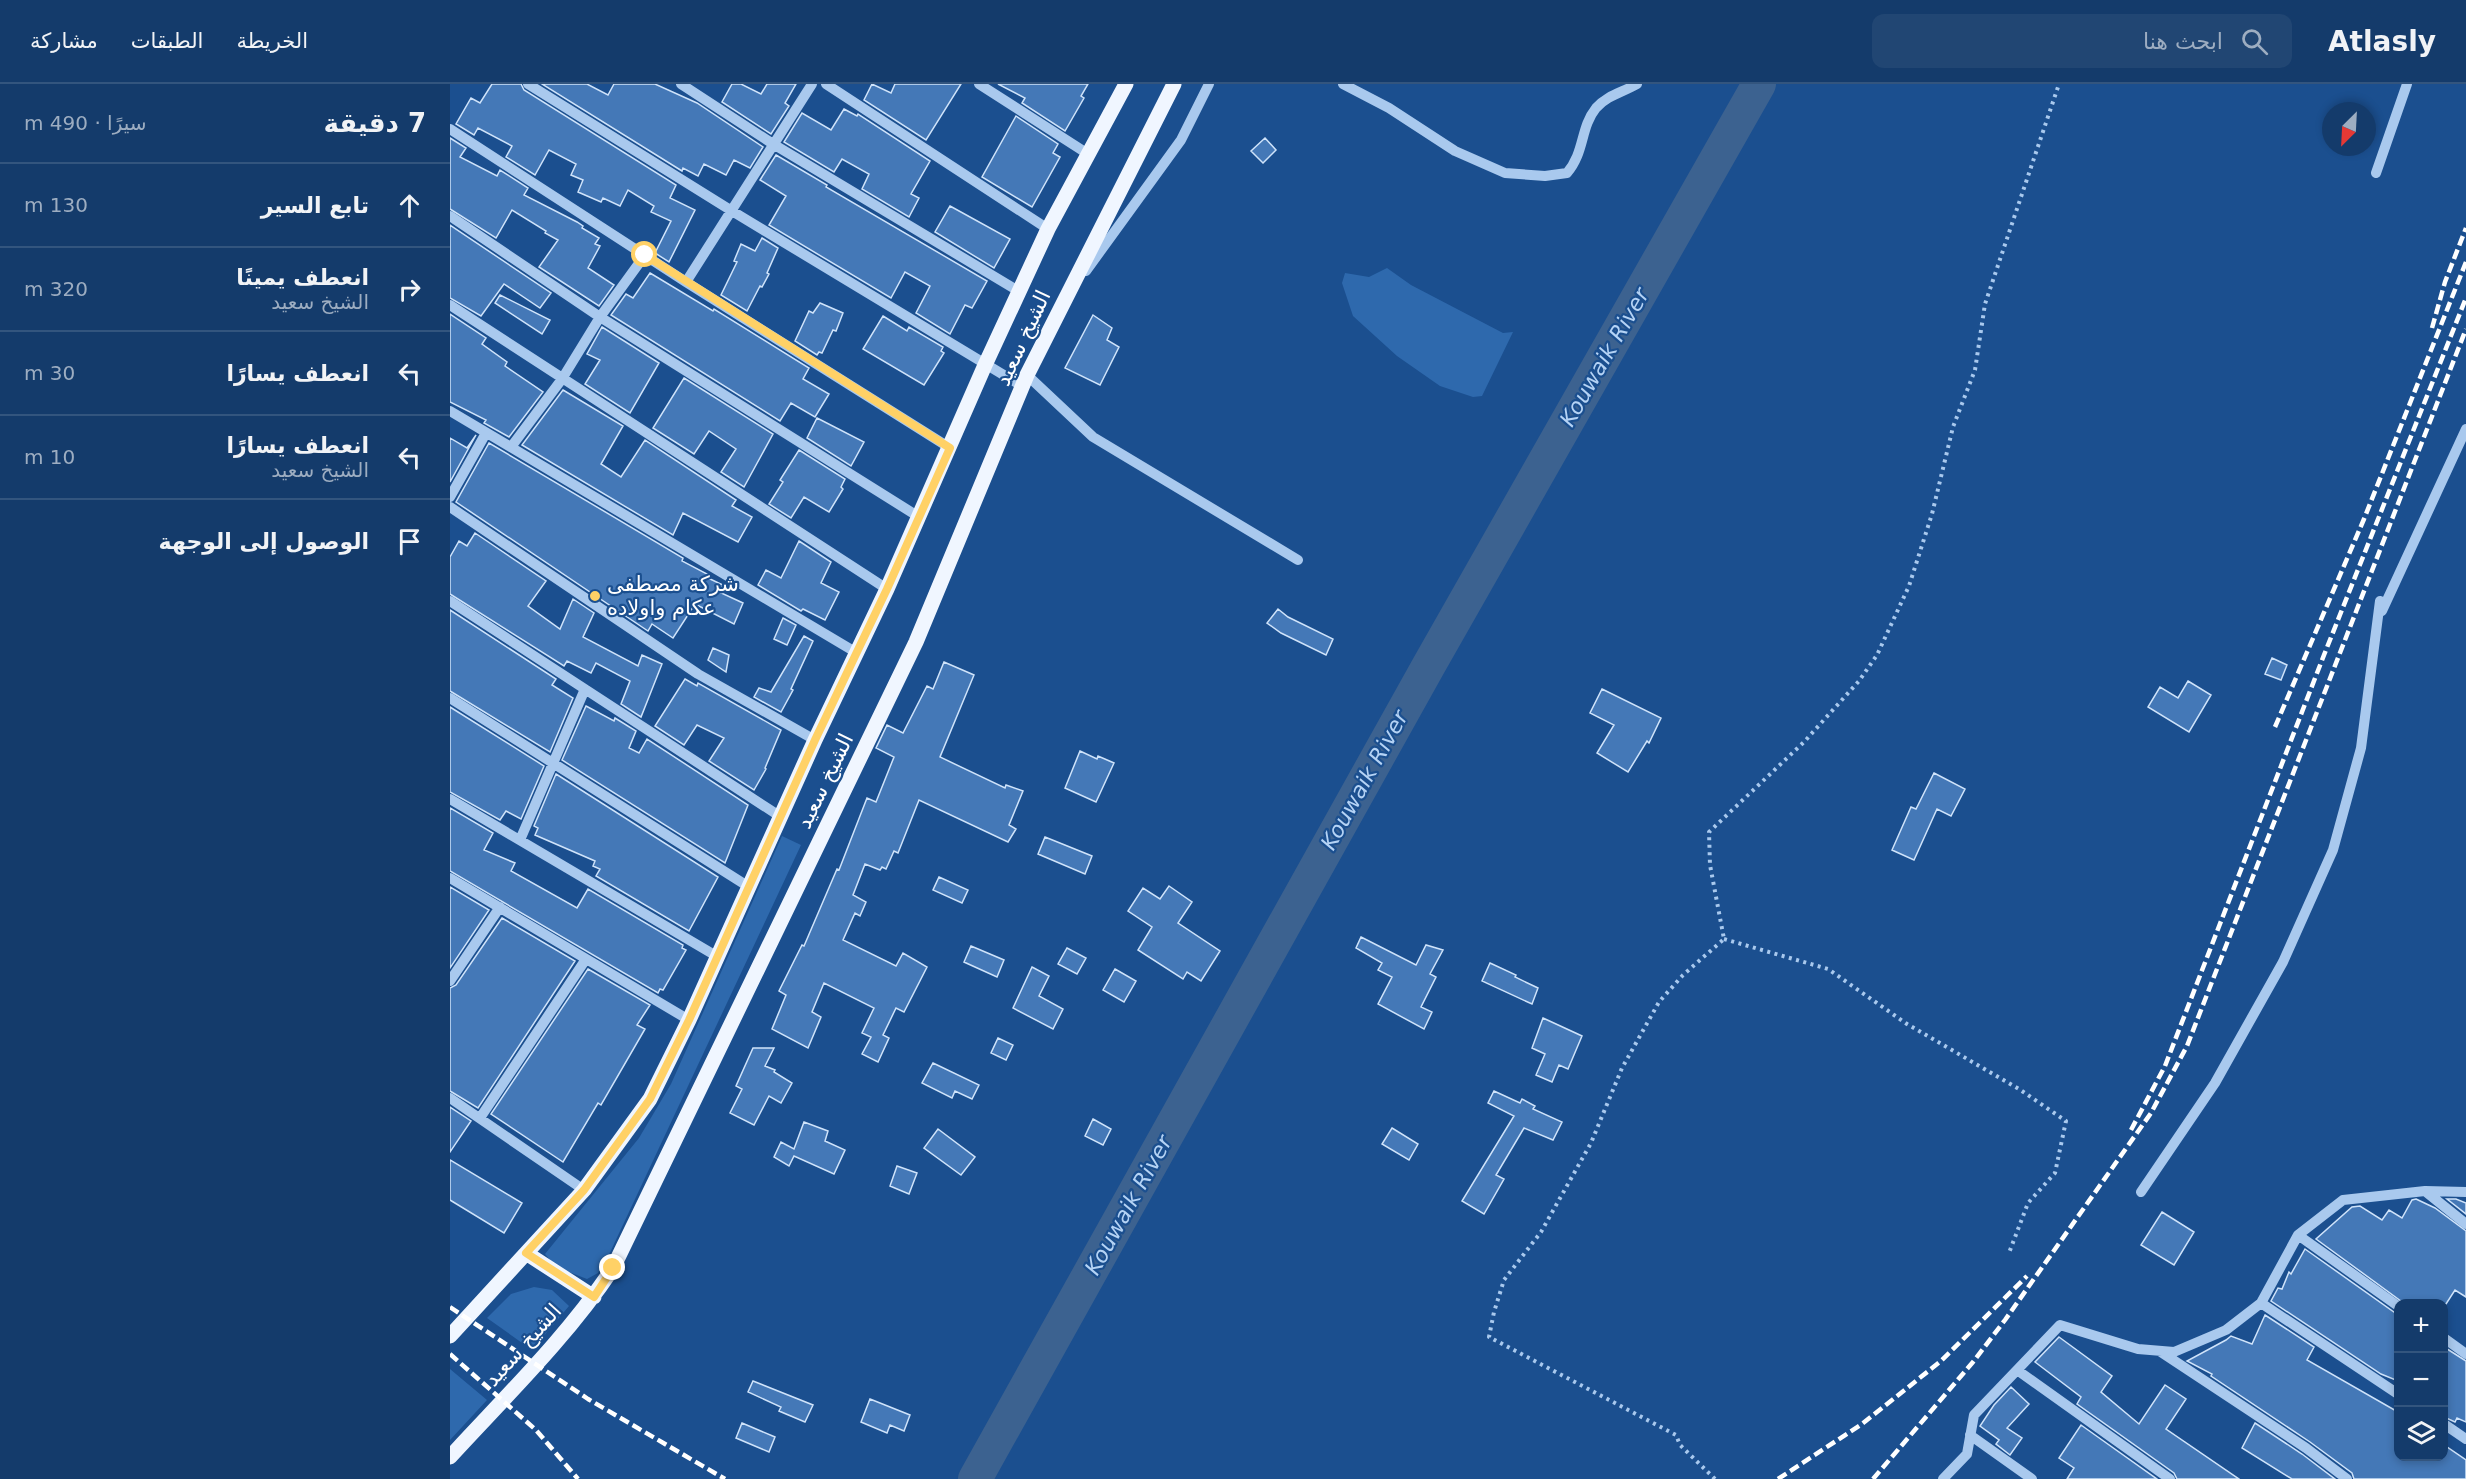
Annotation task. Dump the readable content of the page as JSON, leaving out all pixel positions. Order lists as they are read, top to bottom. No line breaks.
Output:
{"streets":{"main road":["الشيخ سعيد"]},"water":["Kouwaik River"],"places":["شركة مصطفى عكام واولاده"],"north":"bottom left","page":{"header":"Atlasly","search":"ابحث هنا","nav":["الخريطة","الطبقات","مشاركة"],"heading":["7 دقيقة","سيرًا · 490 m"],"list":[["تابع السير","130 m"],["انعطف يمينًا","الشيخ سعيد","320 m"],["انعطف يسارًا","30 m"],["انعطف يسارًا","الشيخ سعيد","10 m"],"الوصول إلى الوجهة"],"map_buttons":["+","−"]}}
